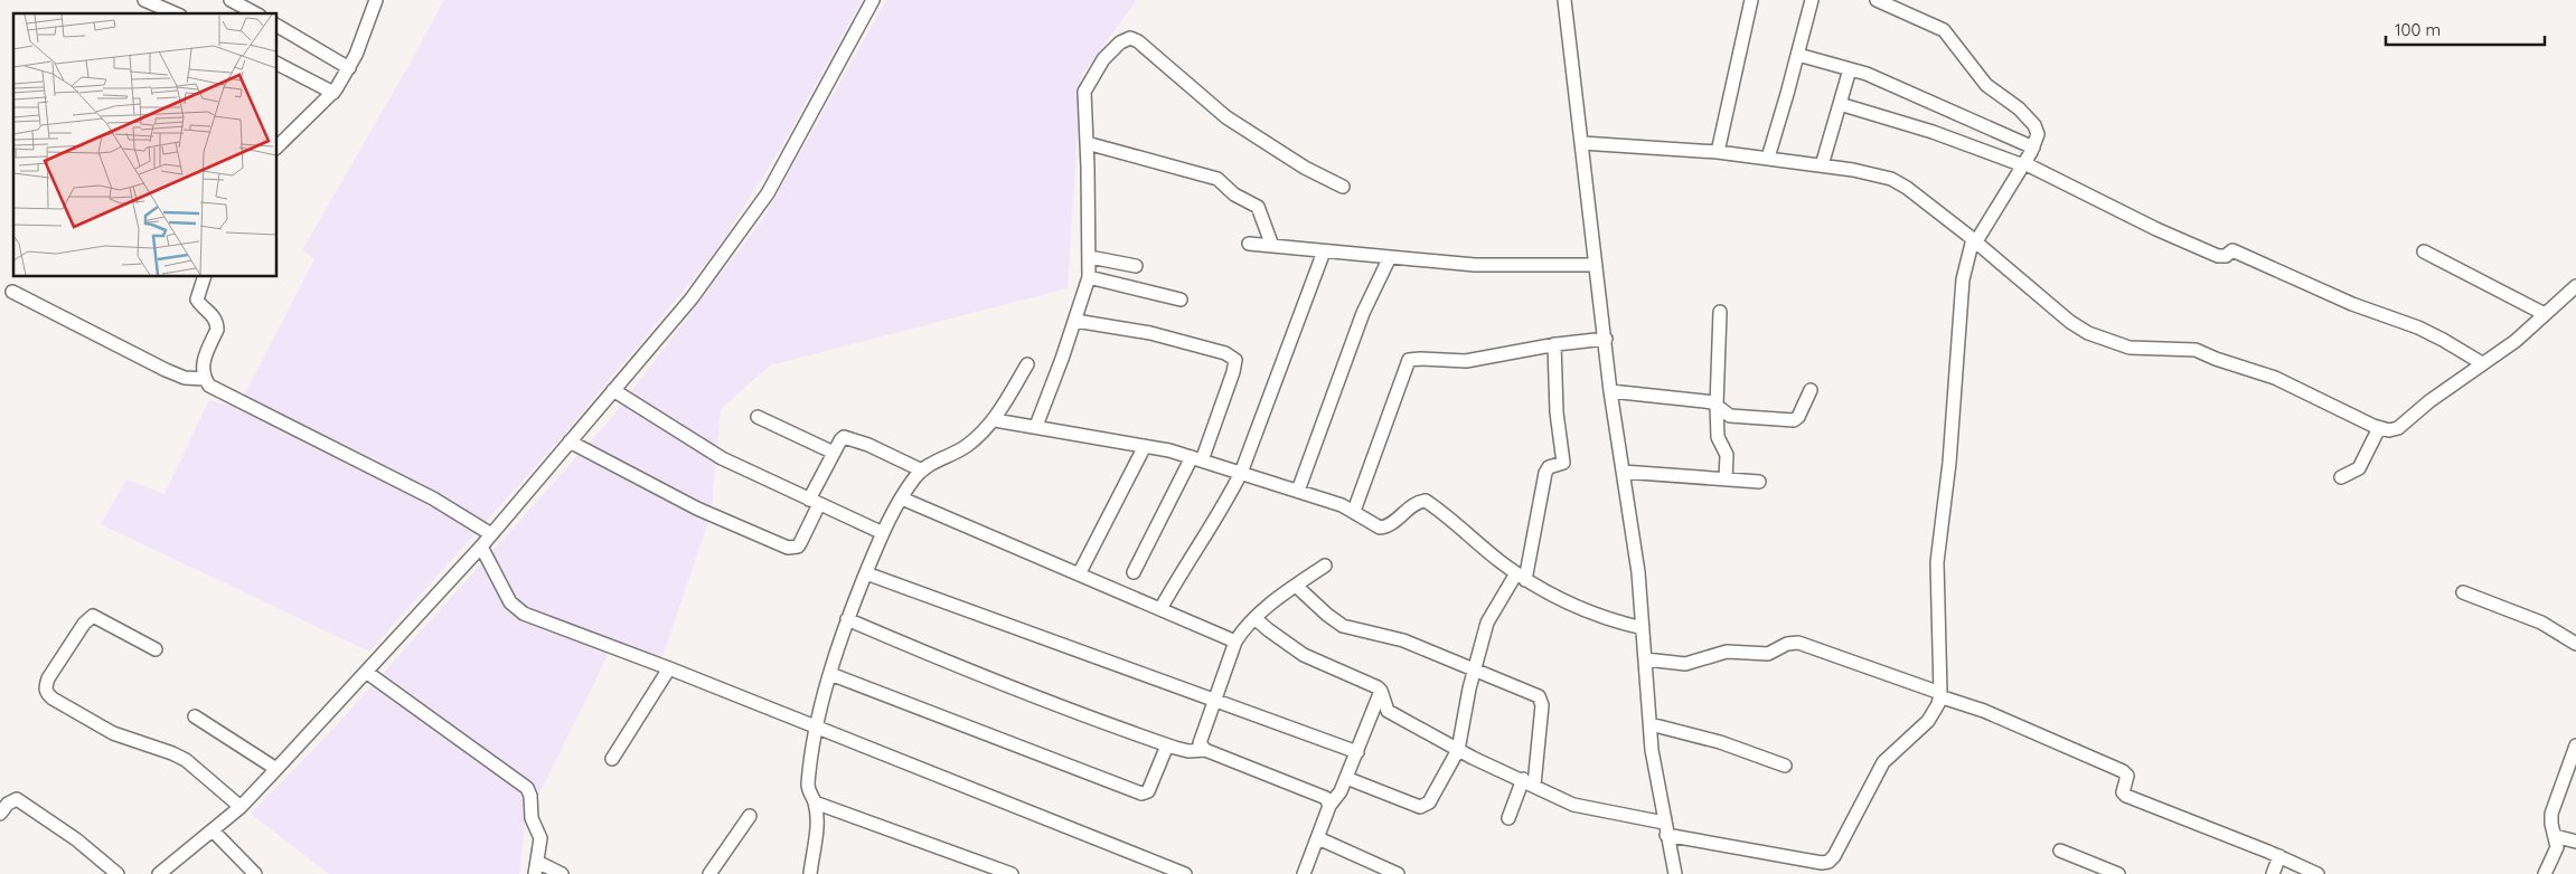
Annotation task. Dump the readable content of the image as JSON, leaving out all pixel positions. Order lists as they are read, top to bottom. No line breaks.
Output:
{"scale_bar":"100 m"}
